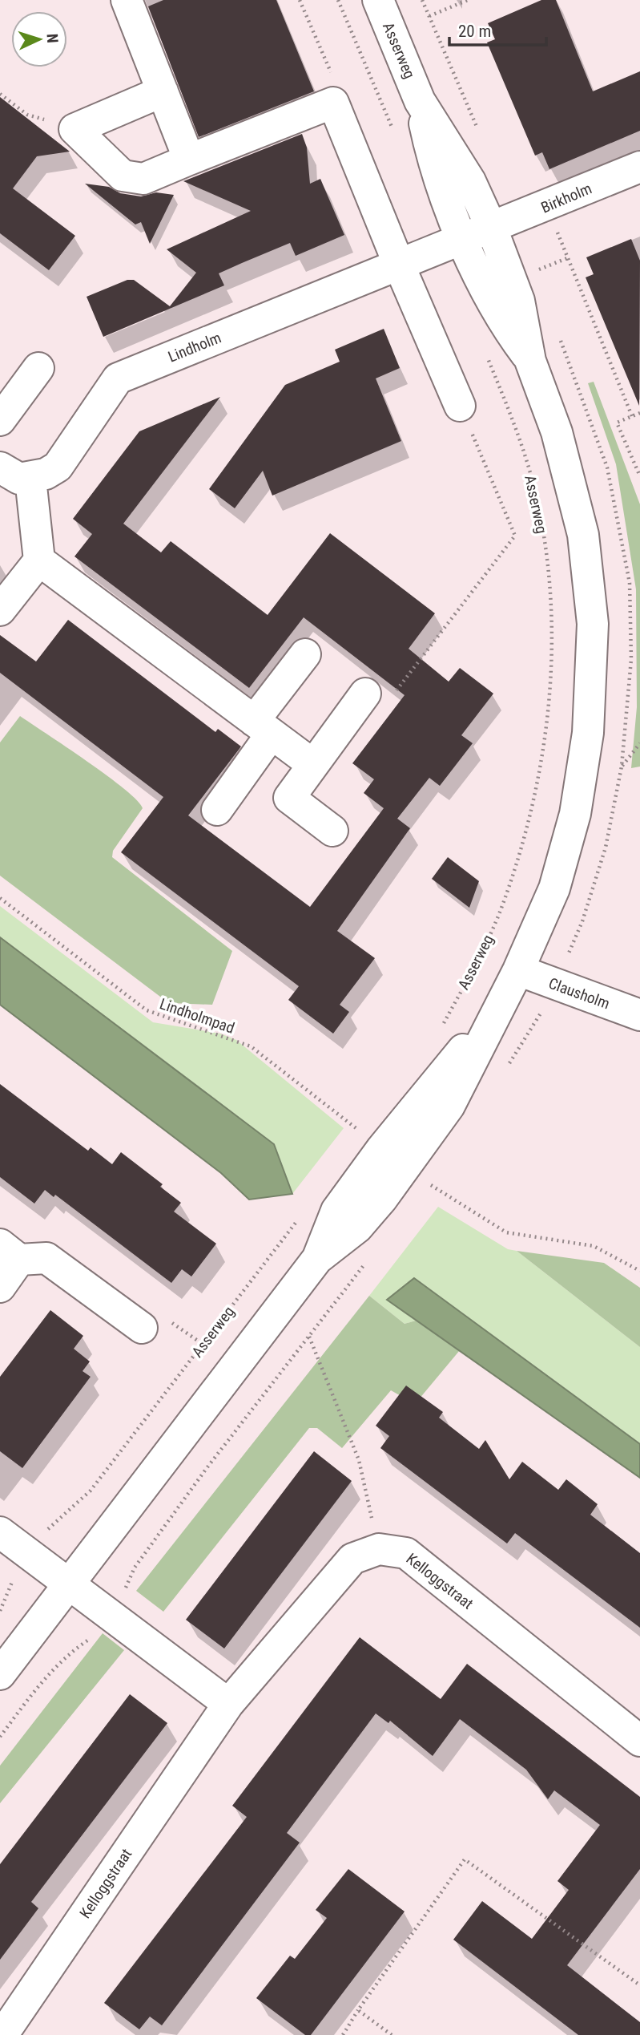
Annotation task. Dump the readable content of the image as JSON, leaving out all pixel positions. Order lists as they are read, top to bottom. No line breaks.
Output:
{"streets":{"street":["Asserweg","Birkholm","Lindholm","Clausholm","Kelloggstraat"],"path":["Lindholmpad"]},"crossings":[["Asserweg","Birkholm"],["Asserweg","Lindholm"],["Asserweg","Clausholm"],["Birkholm","Lindholm"]],"scale_bar":"20 m","north":"right"}
